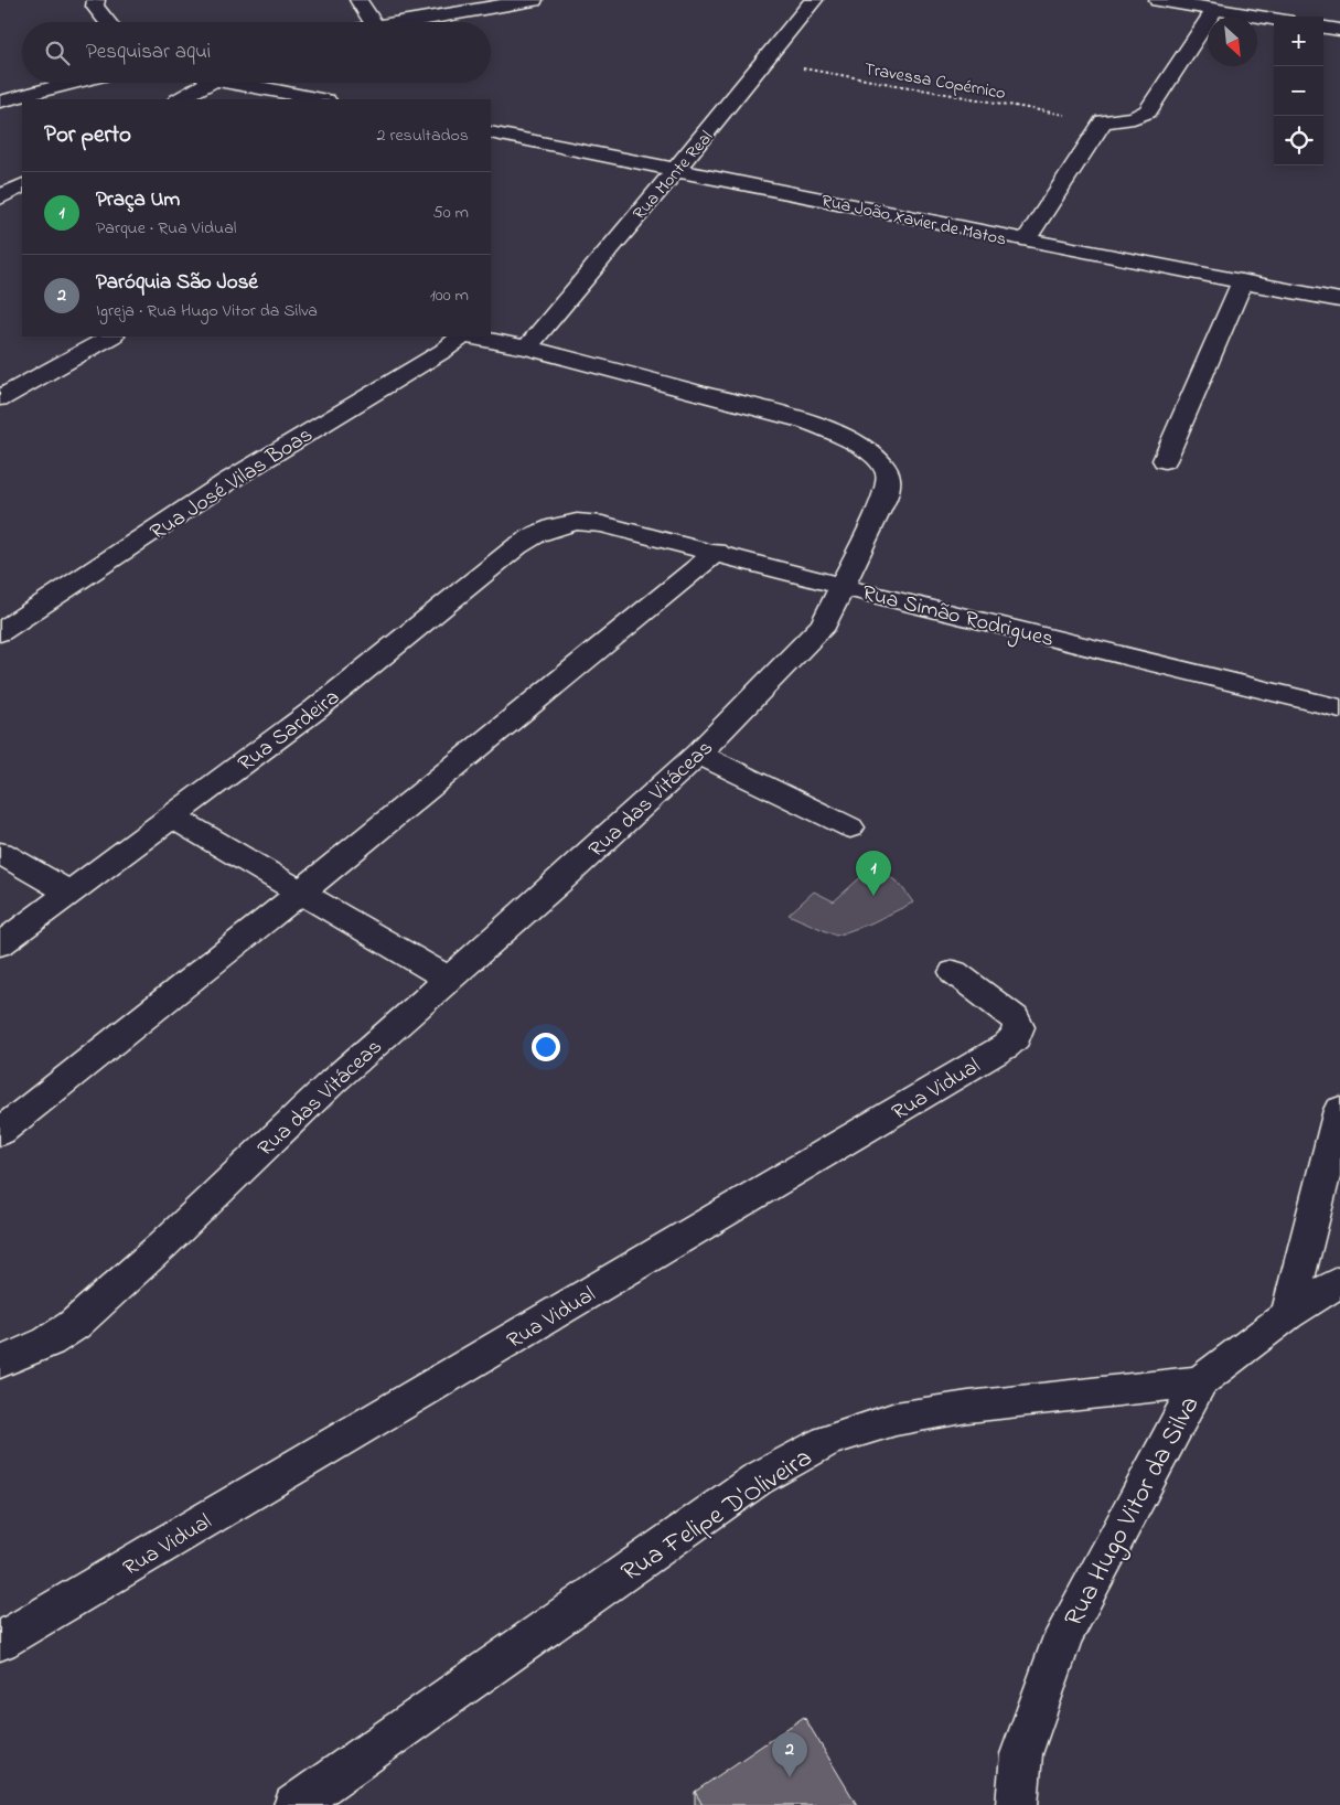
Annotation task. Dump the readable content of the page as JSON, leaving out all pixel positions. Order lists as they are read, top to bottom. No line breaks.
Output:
{"streets":{"street":["Rua Monte Real","Rua João Xavier de Matos","Rua José Vilas Boas","Rua Simão Rodrigues","Rua Sardeira","Rua das Vitáceas","Rua Vidual","Rua Hugo Vitor da Silva","Rua Felipe D'Oliveira"],"path":["Travessa Copérnico"]},"crossings":[["Travessa Copérnico","Rua Monte Real"],["Rua Monte Real","Rua João Xavier de Matos"],["Rua Monte Real","Rua das Vitáceas"],["Rua Simão Rodrigues","Rua Sardeira"],["Rua Simão Rodrigues","Rua das Vitáceas"],["Rua Hugo Vitor da Silva","Rua Felipe D'Oliveira"]],"north":"bottom right","page":{"map_buttons":["+","−"],"search":"Pesquisar aqui","heading":["Por perto","2 resultados"],"list":[{"mark":"1","name":"Praça Um","note":"Parque · Rua Vidual","value":"50 m"},{"mark":"2","name":"Paróquia São José","note":"Igreja · Rua Hugo Vitor da Silva","value":"100 m"}],"pins":["1","2"]}}
